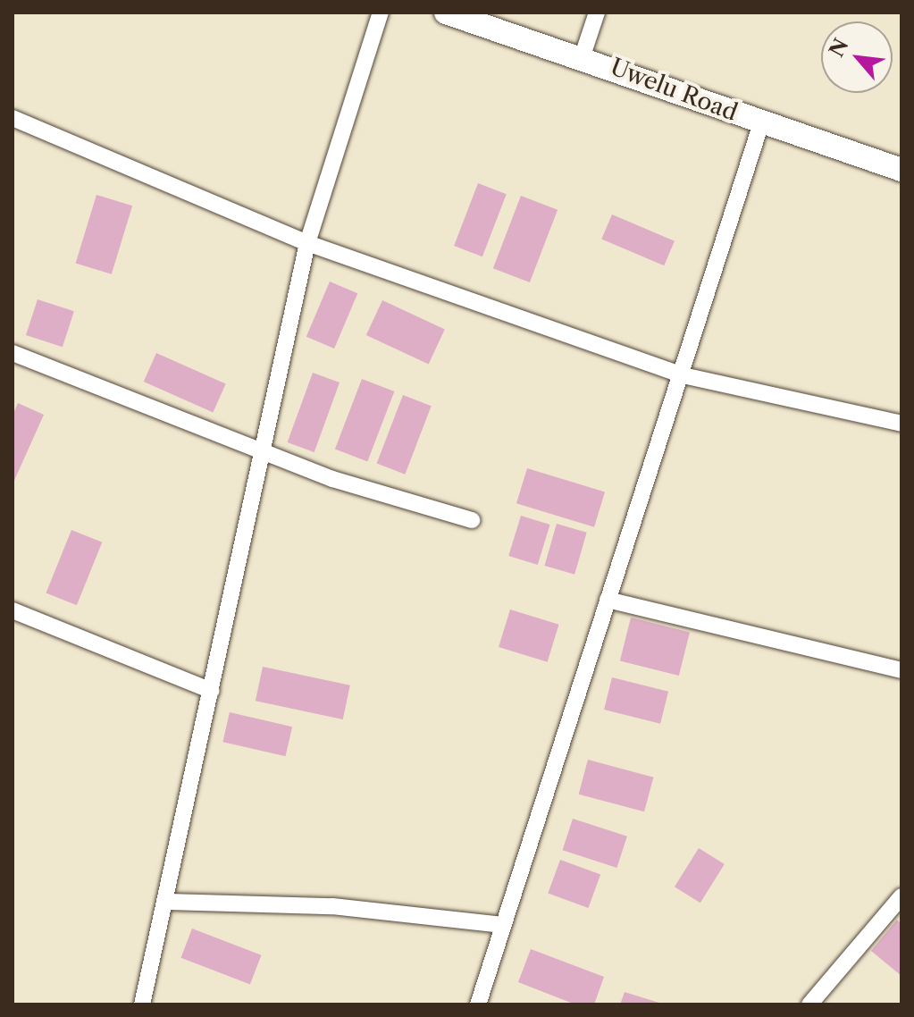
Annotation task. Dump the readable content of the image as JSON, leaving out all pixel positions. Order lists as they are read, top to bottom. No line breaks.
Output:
{"streets":{"street":["Uwelu Road"]},"north":"top left"}
